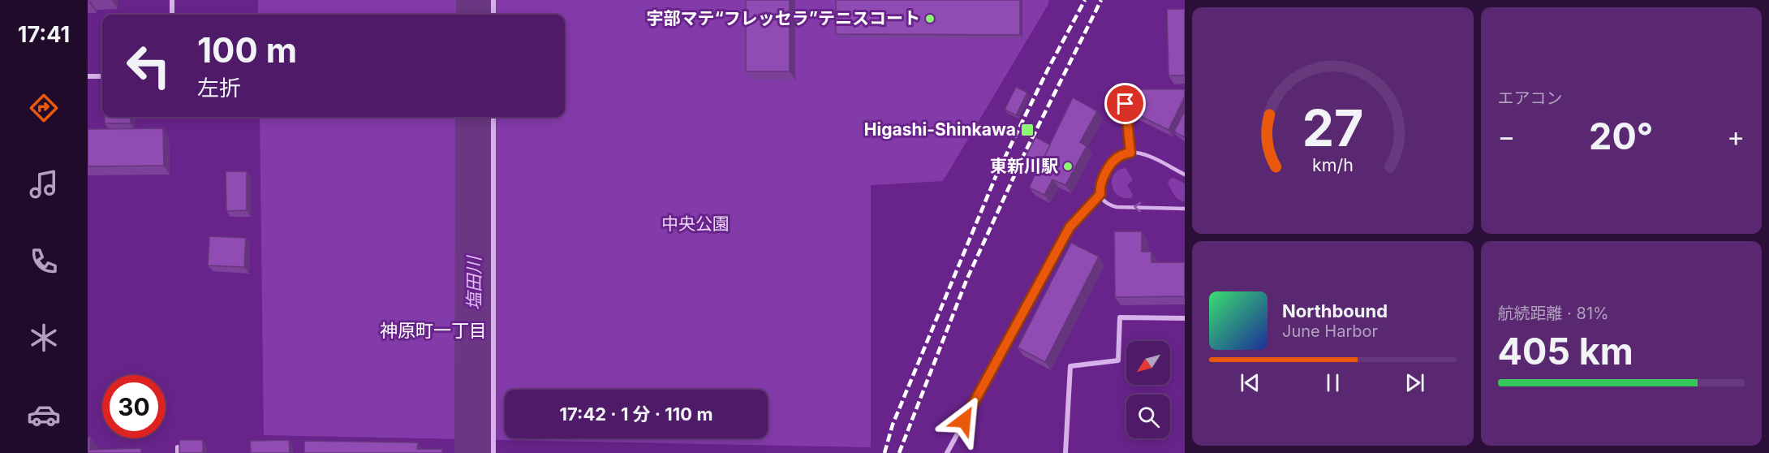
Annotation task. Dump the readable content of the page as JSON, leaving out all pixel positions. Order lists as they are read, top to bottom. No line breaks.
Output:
{"districts":["神原町一丁目"],"water":["塩田川"],"parks":["中央公園"],"places":{"other":["宇部マテ“フレッセラ”テニスコート","東新川駅"],"transit":["Higashi-Shinkawa"]},"north":"bottom left","page":{"tabs":"17:41","tile":["エアコン",["航続距離 · 81%","405 km"]],"turn":["100 m","左折"],"heat":["−","20°","+"],"song":["Northbound","June Harbor"],"limit":"30","trip":"17:42 · 1 分 · 110 m","gauge":["27","km/h"]}}
